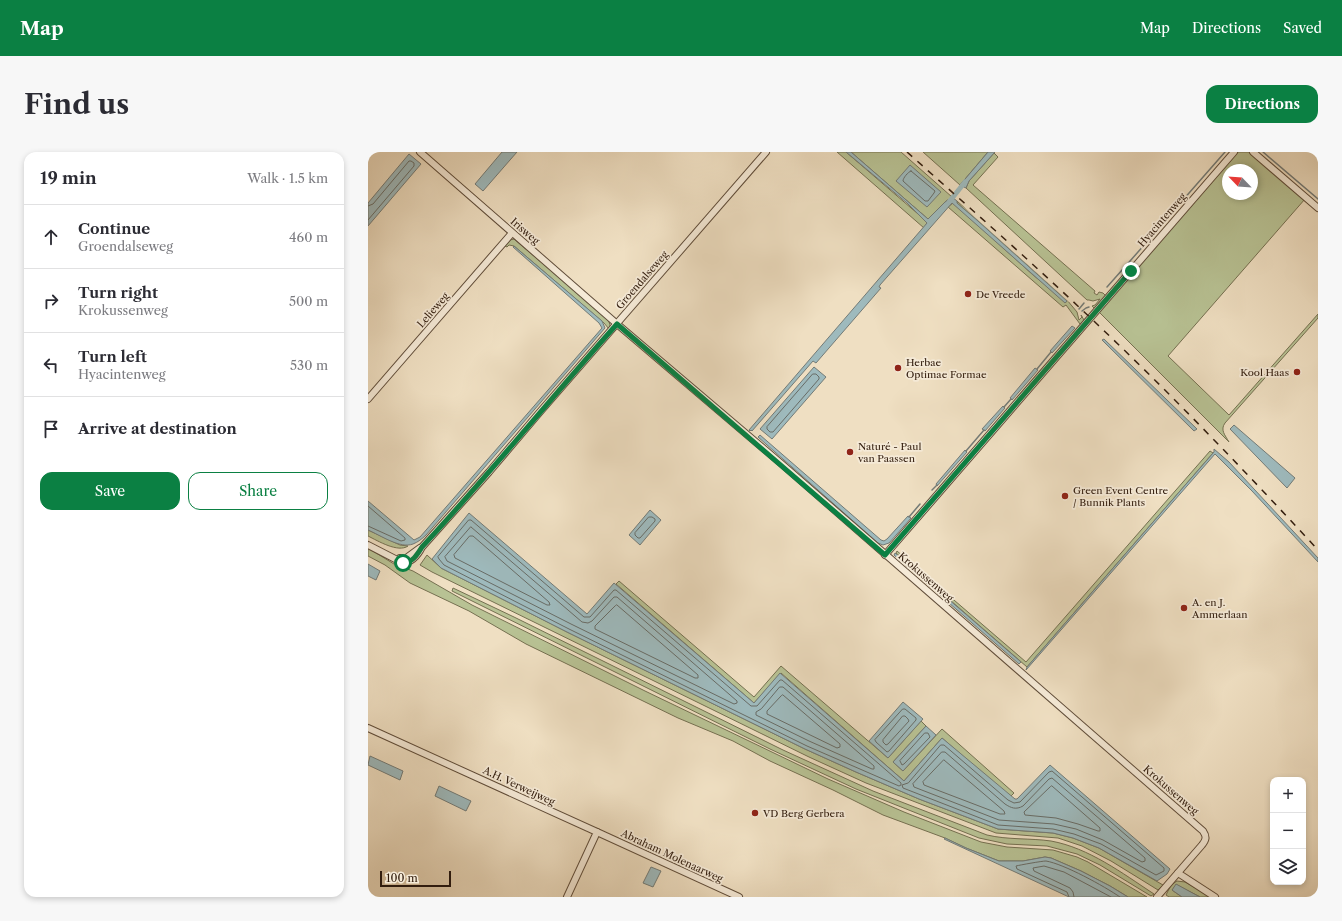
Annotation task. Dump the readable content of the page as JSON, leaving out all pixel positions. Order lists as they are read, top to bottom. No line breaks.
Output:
{"streets":{"street":["Hyacintenweg","Irisweg","Groendalseweg","Lelieweg","Krokussenweg","A.H. Verweijweg","Abraham Molenaarweg"]},"crossings":[["Hyacintenweg","Krokussenweg"],["Irisweg","Groendalseweg"],["Irisweg","Lelieweg"],["Irisweg","Krokussenweg"],["Groendalseweg","Krokussenweg"],["A.H. Verweijweg","Abraham Molenaarweg"]],"places":["De Vreede","Herbae Optimae Formae","Kool Haas","Naturé - Paul van Paassen","Green Event Centre / Bunnik Plants","A. en J. Ammerlaan","VD Berg Gerbera"],"scale_bar":"100 m","north":"top left","page":{"header":"Map","nav":["Map","Directions","Saved"],"buttons":["Directions",["Save","Share"]],"title":"Find us","heading":["19 min","Walk · 1.5 km"],"list":[["Continue","Groendalseweg","460 m"],["Turn right","Krokussenweg","500 m"],["Turn left","Hyacintenweg","530 m"],"Arrive at destination"],"map_buttons":["+","−"],"scale":"100 m"}}
